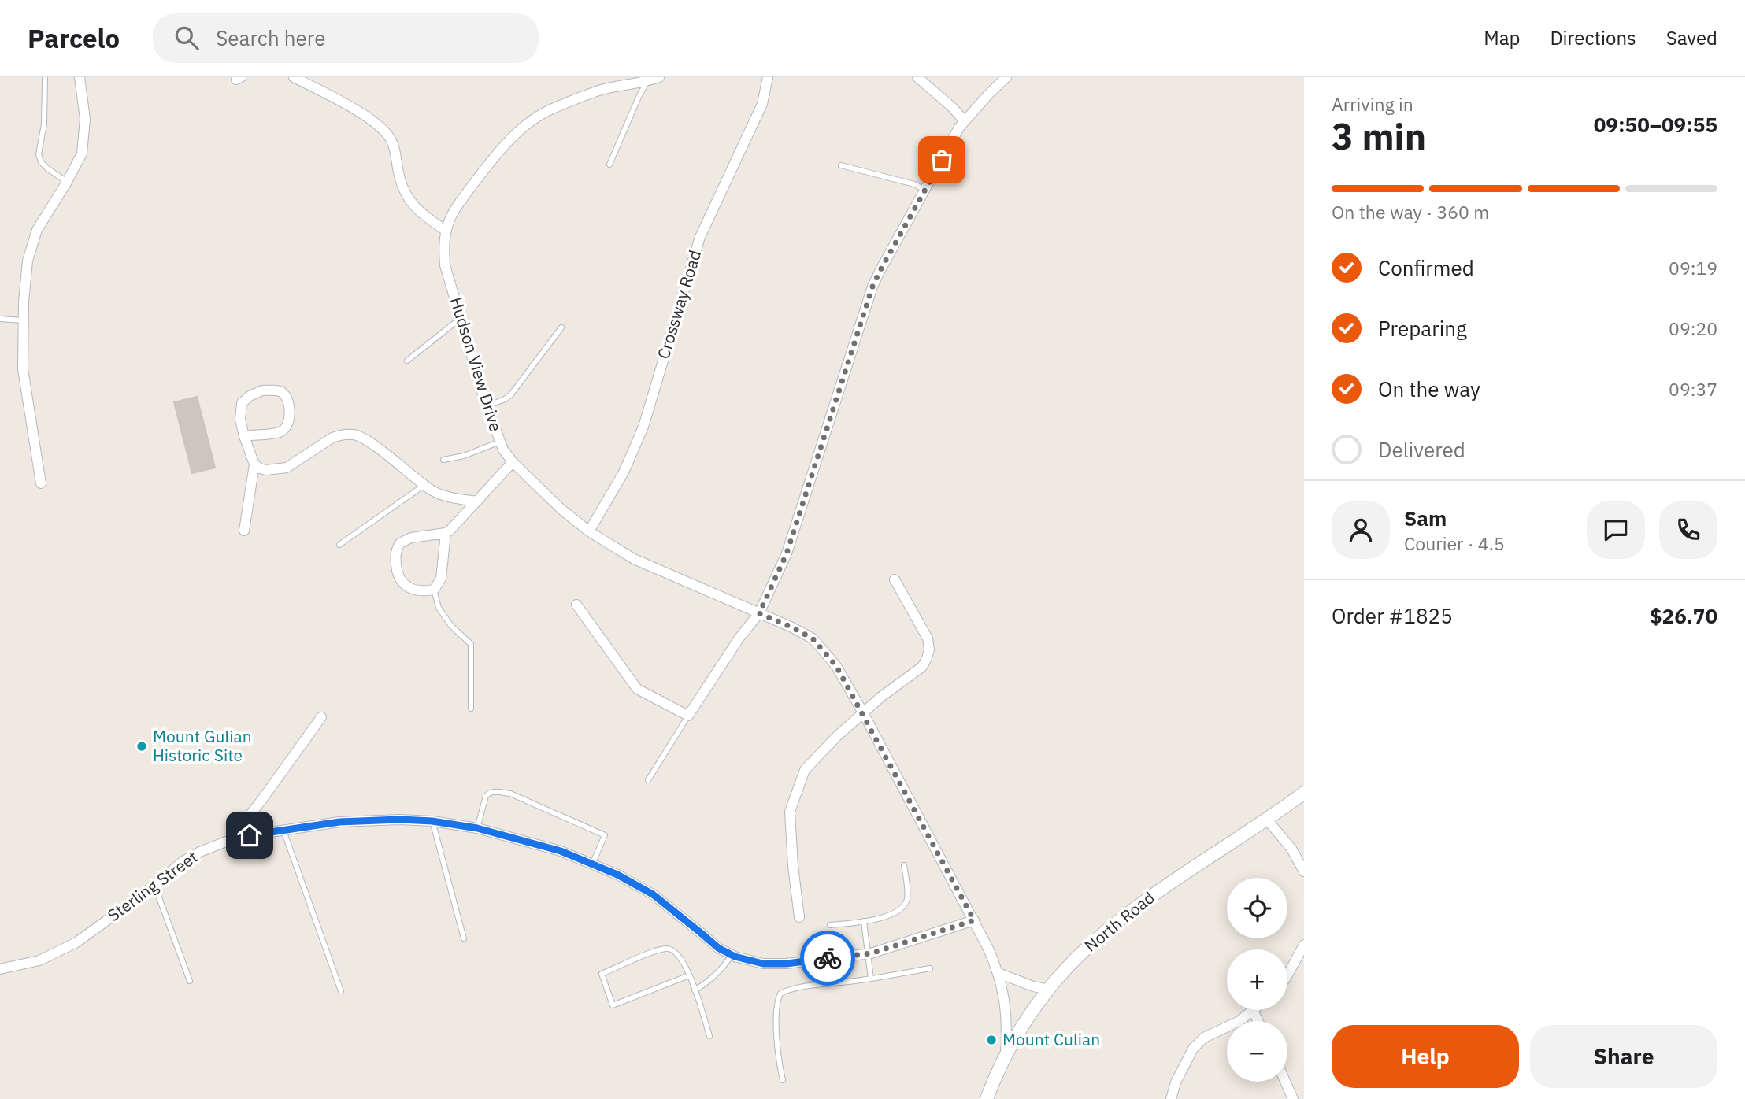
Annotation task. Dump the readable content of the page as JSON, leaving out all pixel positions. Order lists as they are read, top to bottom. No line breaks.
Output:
{"streets":{"main road":["North Road"],"street":["Crossway Road","Hudson View Drive","Sterling Street"]},"crossings":[["Crossway Road","Hudson View Drive"],["Hudson View Drive","Sterling Street"],["Hudson View Drive","North Road"]],"places":["Mount Gulian Historic Site","Mount Culian"],"page":{"header":"Parcelo","search":"Search here","nav":["Map","Directions","Saved"],"heading":["3 min","Arriving in","09:50–09:55"],"panel":["Sam","Courier · 4.5","Order #1825","$26.70"],"bar":"On the way · 360 m","list":[["Confirmed","09:19"],["Preparing","09:20"],["On the way","09:37"],"Delivered"],"map_buttons":["+","−"],"buttons":["Help","Share"]}}
